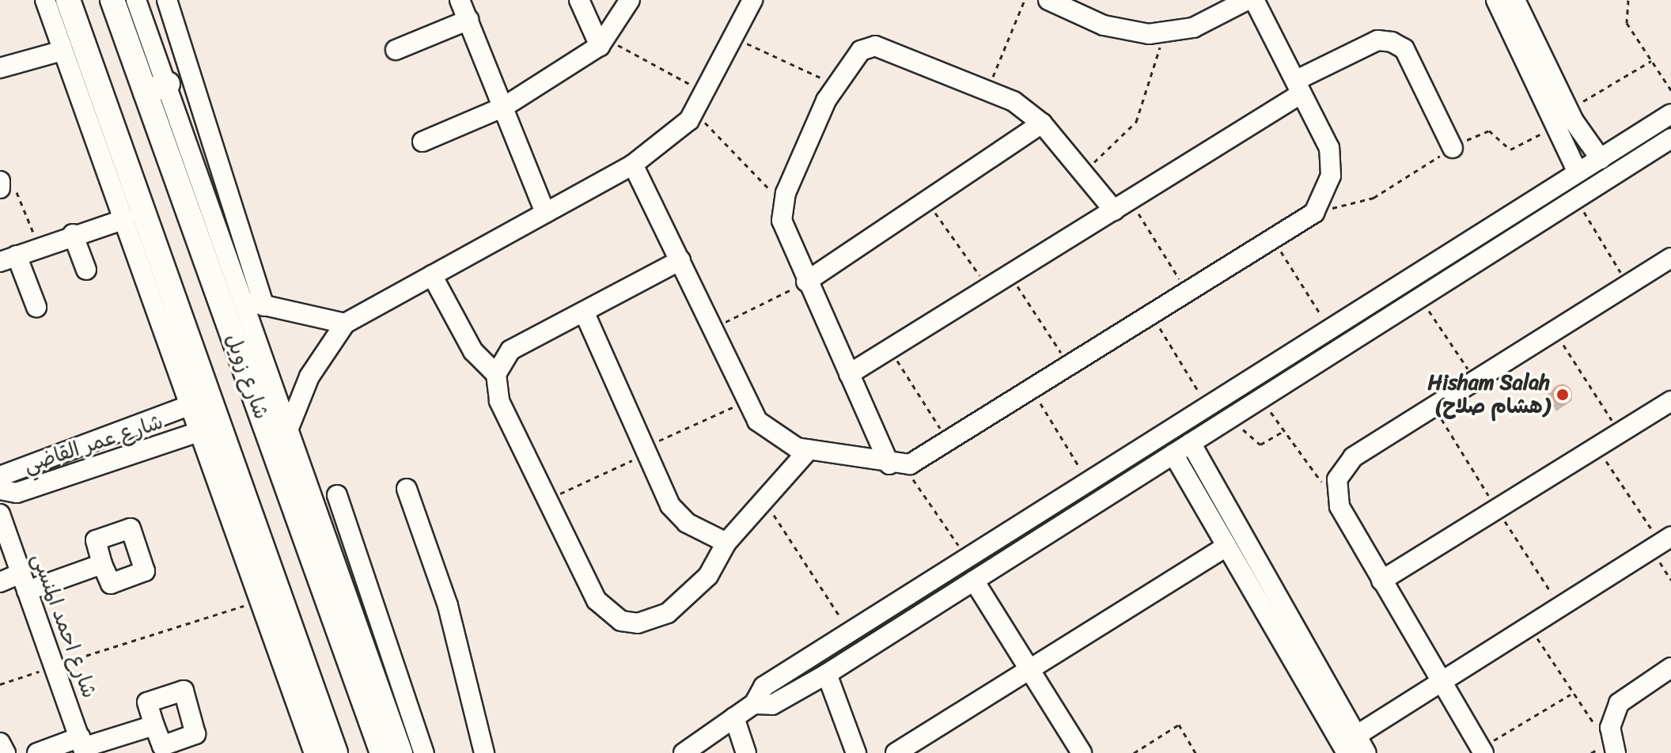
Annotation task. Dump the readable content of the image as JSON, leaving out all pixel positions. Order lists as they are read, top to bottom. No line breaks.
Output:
{"streets":{"main road":["شارع زويل"],"street":["شارع عمر القاضي","شارع احمد المنسى"]},"places":["Hisham Salah (هشام صلاح)"]}
